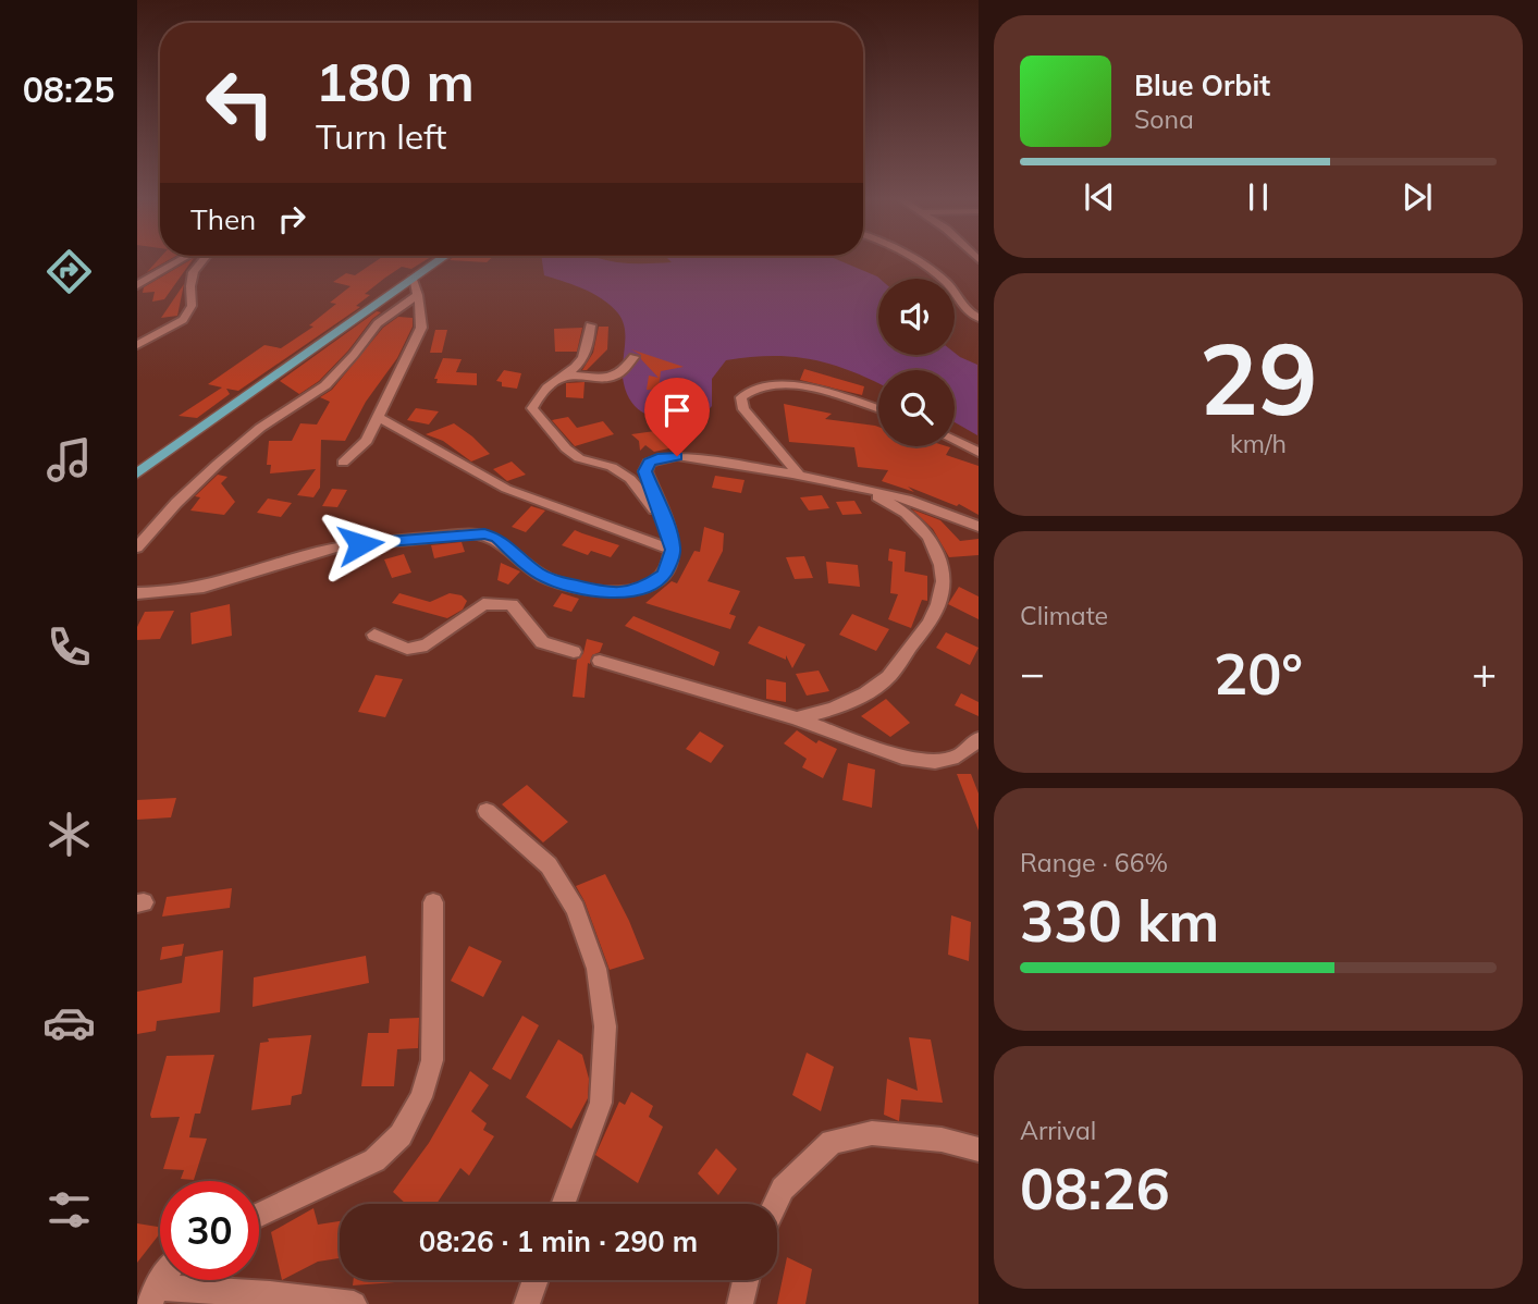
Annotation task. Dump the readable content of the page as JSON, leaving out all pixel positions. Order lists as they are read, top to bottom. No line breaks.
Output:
{"page":{"tabs":"08:25","turn":["180 m","Turn left"],"song":["Blue Orbit","Sona"],"then":"Then","tile":[["29","km/h"],"Climate",["Range · 66%","330 km"],["Arrival","08:26"]],"heat":["−","20°","+"],"limit":"30","trip":"08:26 · 1 min · 290 m"}}
